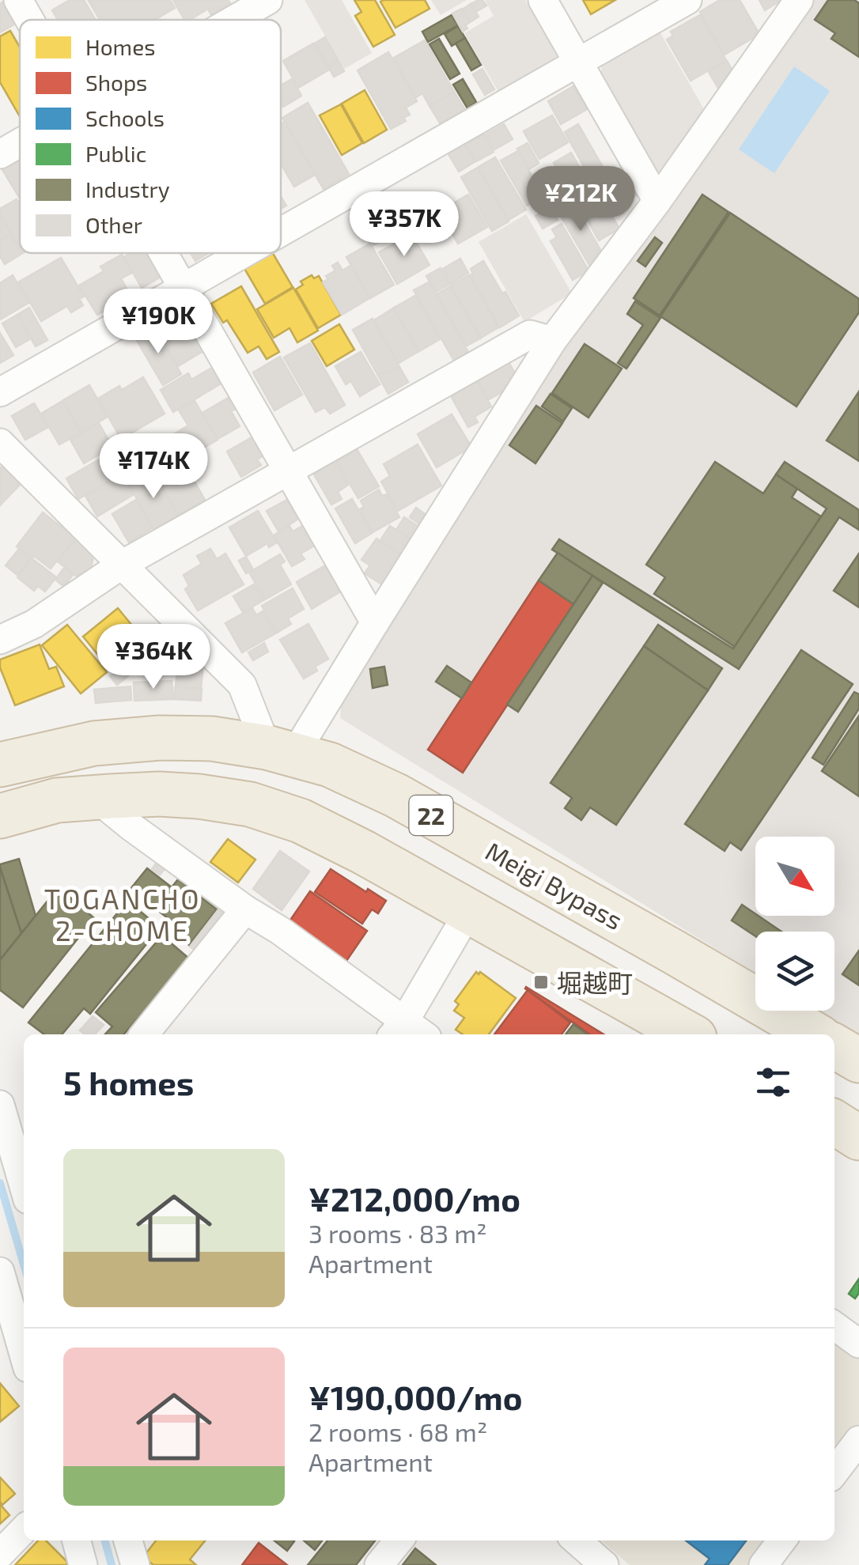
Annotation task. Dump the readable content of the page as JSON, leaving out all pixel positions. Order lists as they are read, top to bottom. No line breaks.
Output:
{"streets":{"highway":["22","Meigi Bypass"]},"districts":["TOGANCHO 2-CHOME"],"places":{"transit":["堀越町"]},"legend":["Homes","Shops","Schools","Public","Industry","Other"],"north":"bottom right","page":{"price":["¥212K","¥357K","¥190K","¥174K","¥364K"],"heading":"5 homes","list":[{"name":"¥212,000/mo","note":"3 rooms · 83 m² · Apartment"},{"name":"¥190,000/mo","note":"2 rooms · 68 m² · Apartment"}]}}
